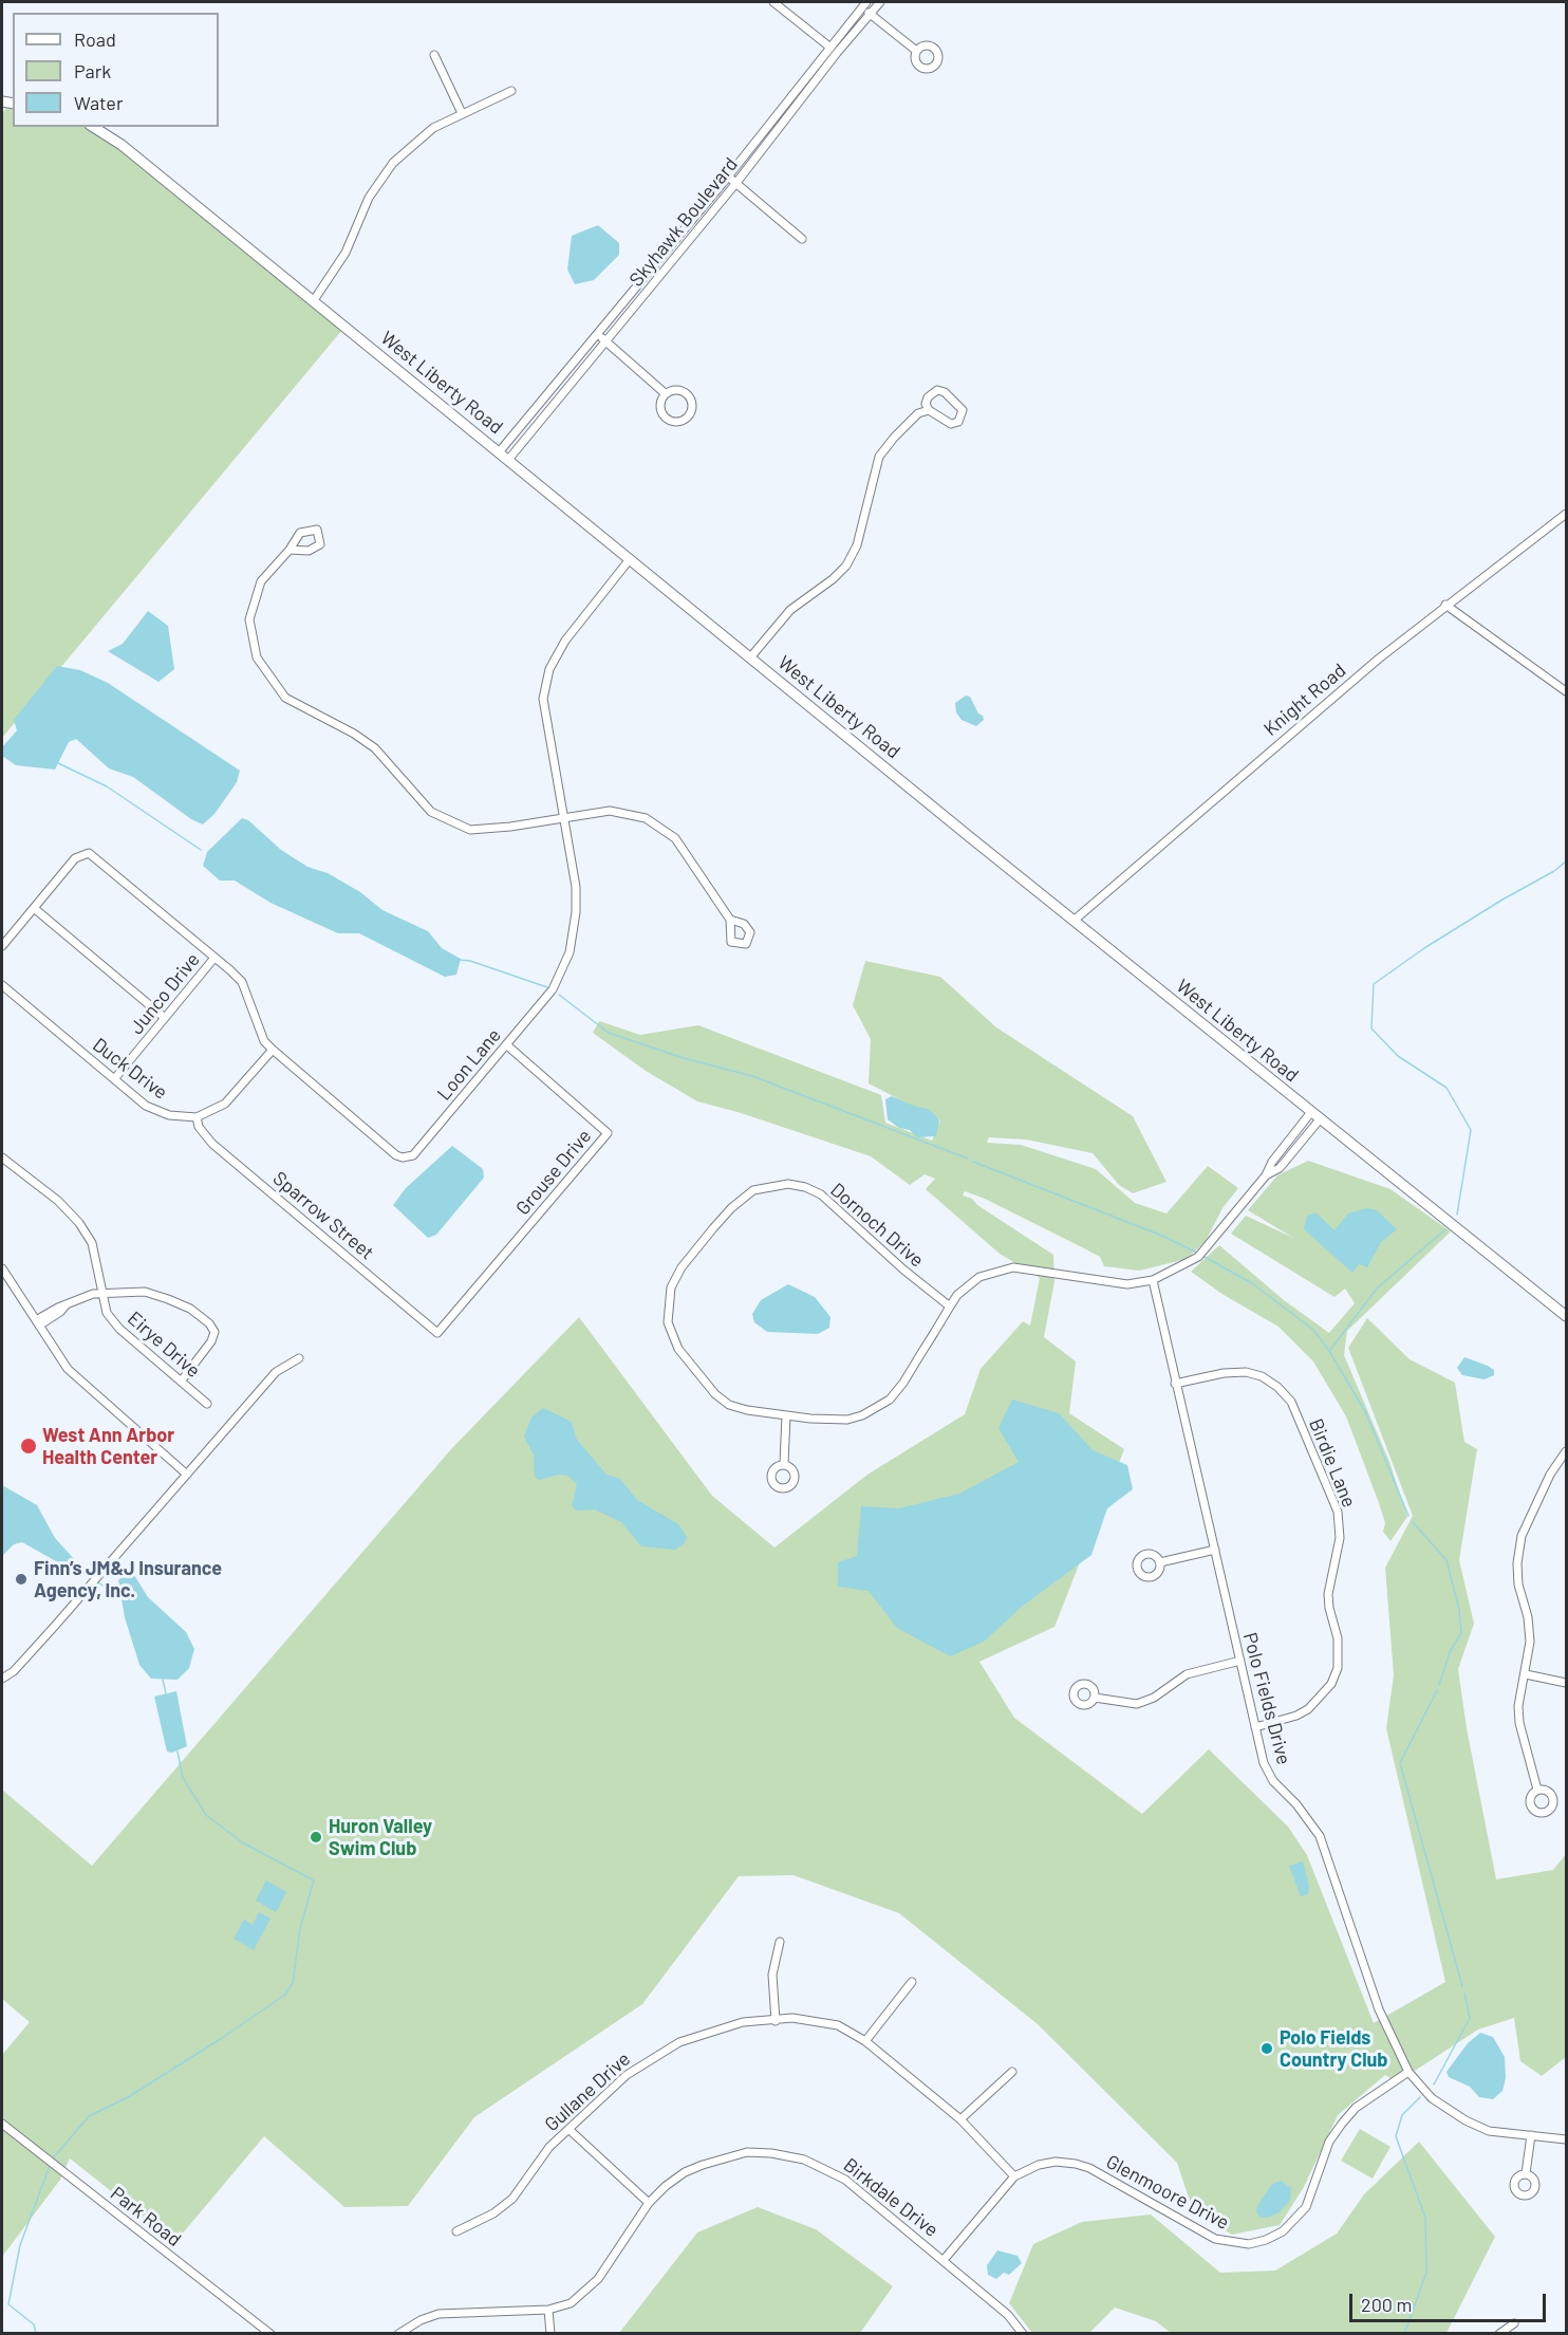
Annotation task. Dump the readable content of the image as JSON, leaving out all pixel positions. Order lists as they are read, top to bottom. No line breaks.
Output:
{"streets":{"main road":["West Liberty Road"],"street":["Skyhawk Boulevard","Knight Road","Junco Drive","Loon Lane","Duck Drive","Grouse Drive","Sparrow Street","Dornoch Drive","Eirye Drive","Birdie Lane","Polo Fields Drive","Gullane Drive","Glenmoore Drive","Birkdale Drive","Park Road"]},"crossings":[["Skyhawk Boulevard","West Liberty Road"],["West Liberty Road","Knight Road"],["West Liberty Road","Loon Lane"],["West Liberty Road","Dornoch Drive"],["Junco Drive","Loon Lane"],["Junco Drive","Duck Drive"],["Loon Lane","Grouse Drive"],["Duck Drive","Sparrow Street"],["Grouse Drive","Sparrow Street"],["Dornoch Drive","Polo Fields Drive"],["Birdie Lane","Polo Fields Drive"],["Polo Fields Drive","Glenmoore Drive"],["Gullane Drive","Glenmoore Drive"],["Glenmoore Drive","Birkdale Drive"]],"places":["West Ann Arbor Health Center","Finn’s JM&J Insurance Agency, Inc.","Huron Valley Swim Club","Polo Fields Country Club"],"legend":["Road","Park","Water"],"scale_bar":"200 m"}
